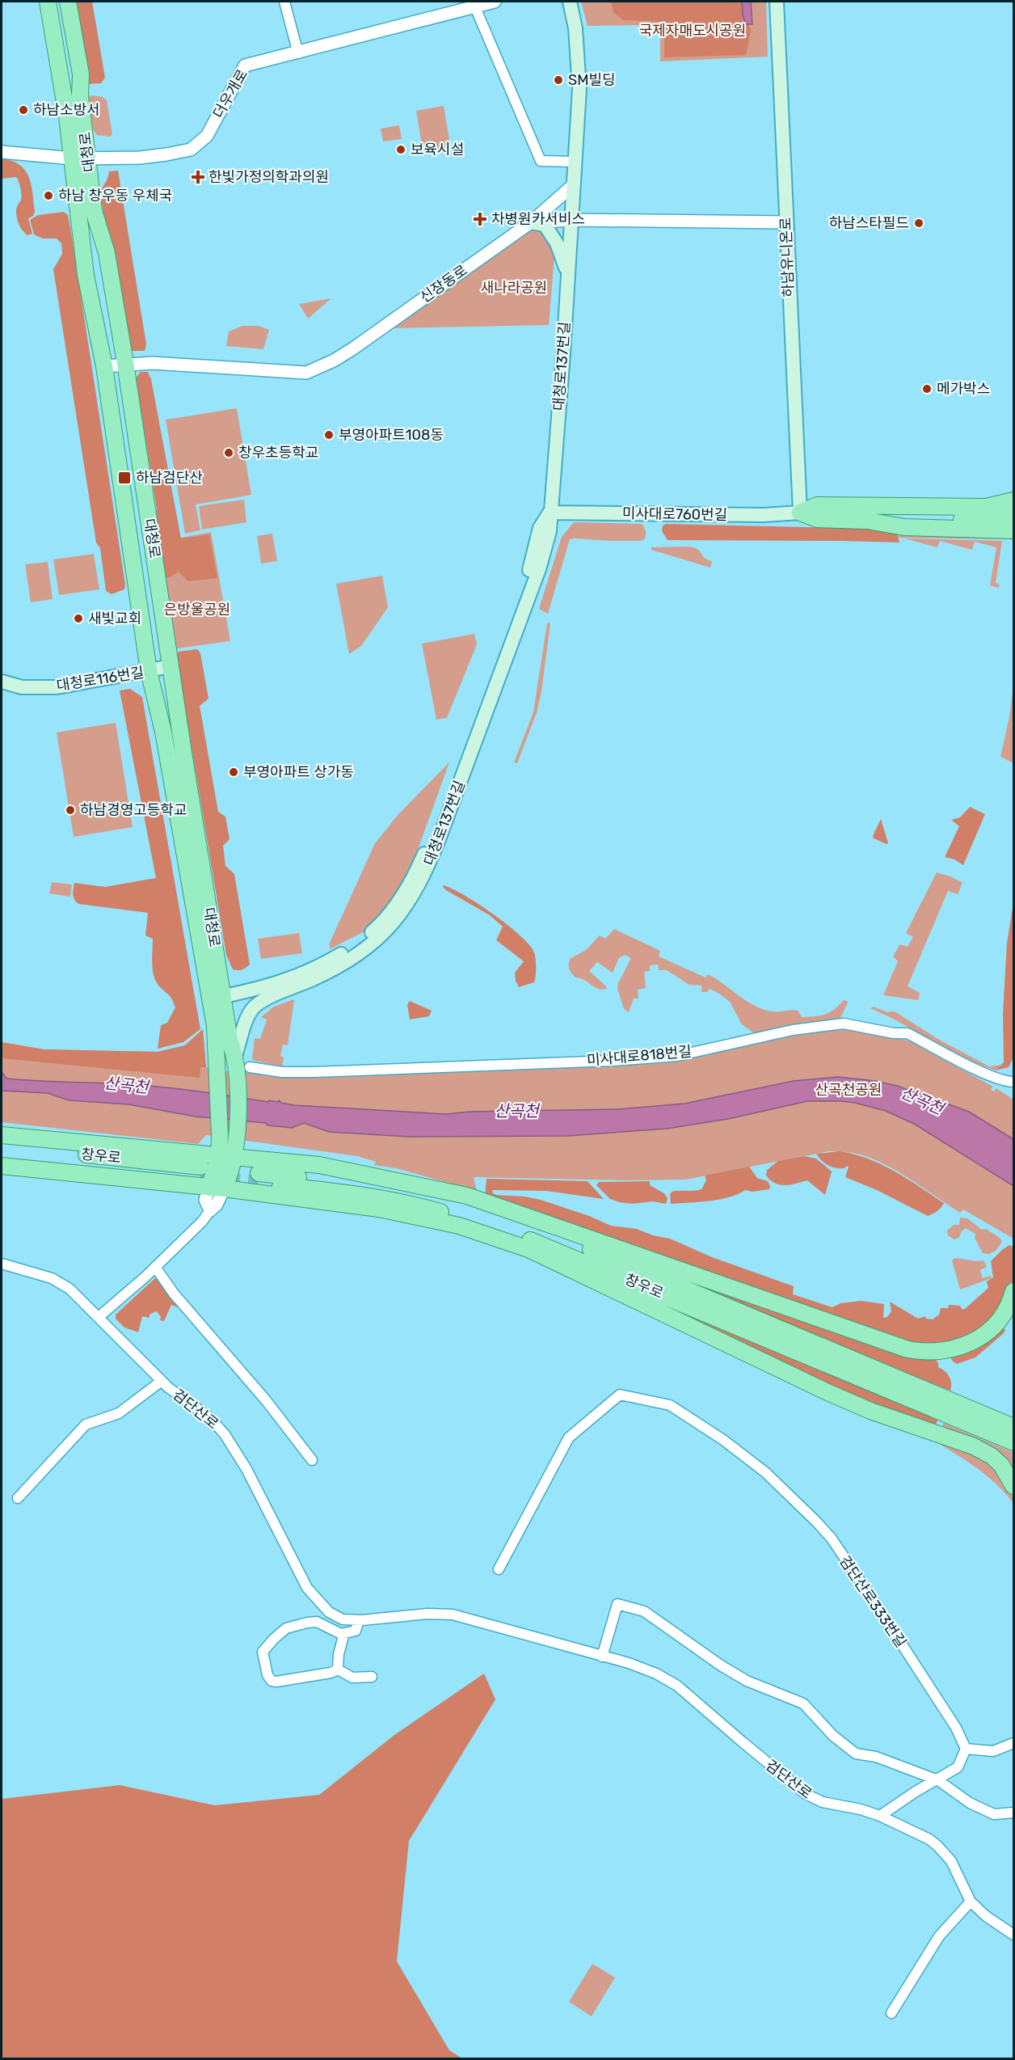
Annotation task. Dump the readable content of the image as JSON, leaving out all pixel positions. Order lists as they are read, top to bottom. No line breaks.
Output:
{"streets":{"main road":["대청로","하남유니온로","대청로137번길","미사대로760번길","대청로116번길","창우로"],"street":["더우개로","신장동로","미사대로818번길","검단산로","검단산로333번길"]},"crossings":[["더우개로","대청로"],["대청로","신장동로"],["대청로","대청로137번길"],["대청로","대청로116번길"],["대청로","창우로"],["하남유니온로","미사대로760번길"],["대청로137번길","미사대로760번길"]],"water":["산곡천"],"parks":["국제자매도시공원","새나라공원","은방울공원","산곡천공원"],"places":{"other":["SM빌딩","하남소방서","보육시설","하남 창우동 우체국","하남스타필드","메가박스","부영아파트108동","창우초등학교","새빛교회","부영아파트 상가동","하남경영고등학교"],"health":["한빛가정의학과의원","차병원카서비스"],"transit":["하남검단산"]}}
